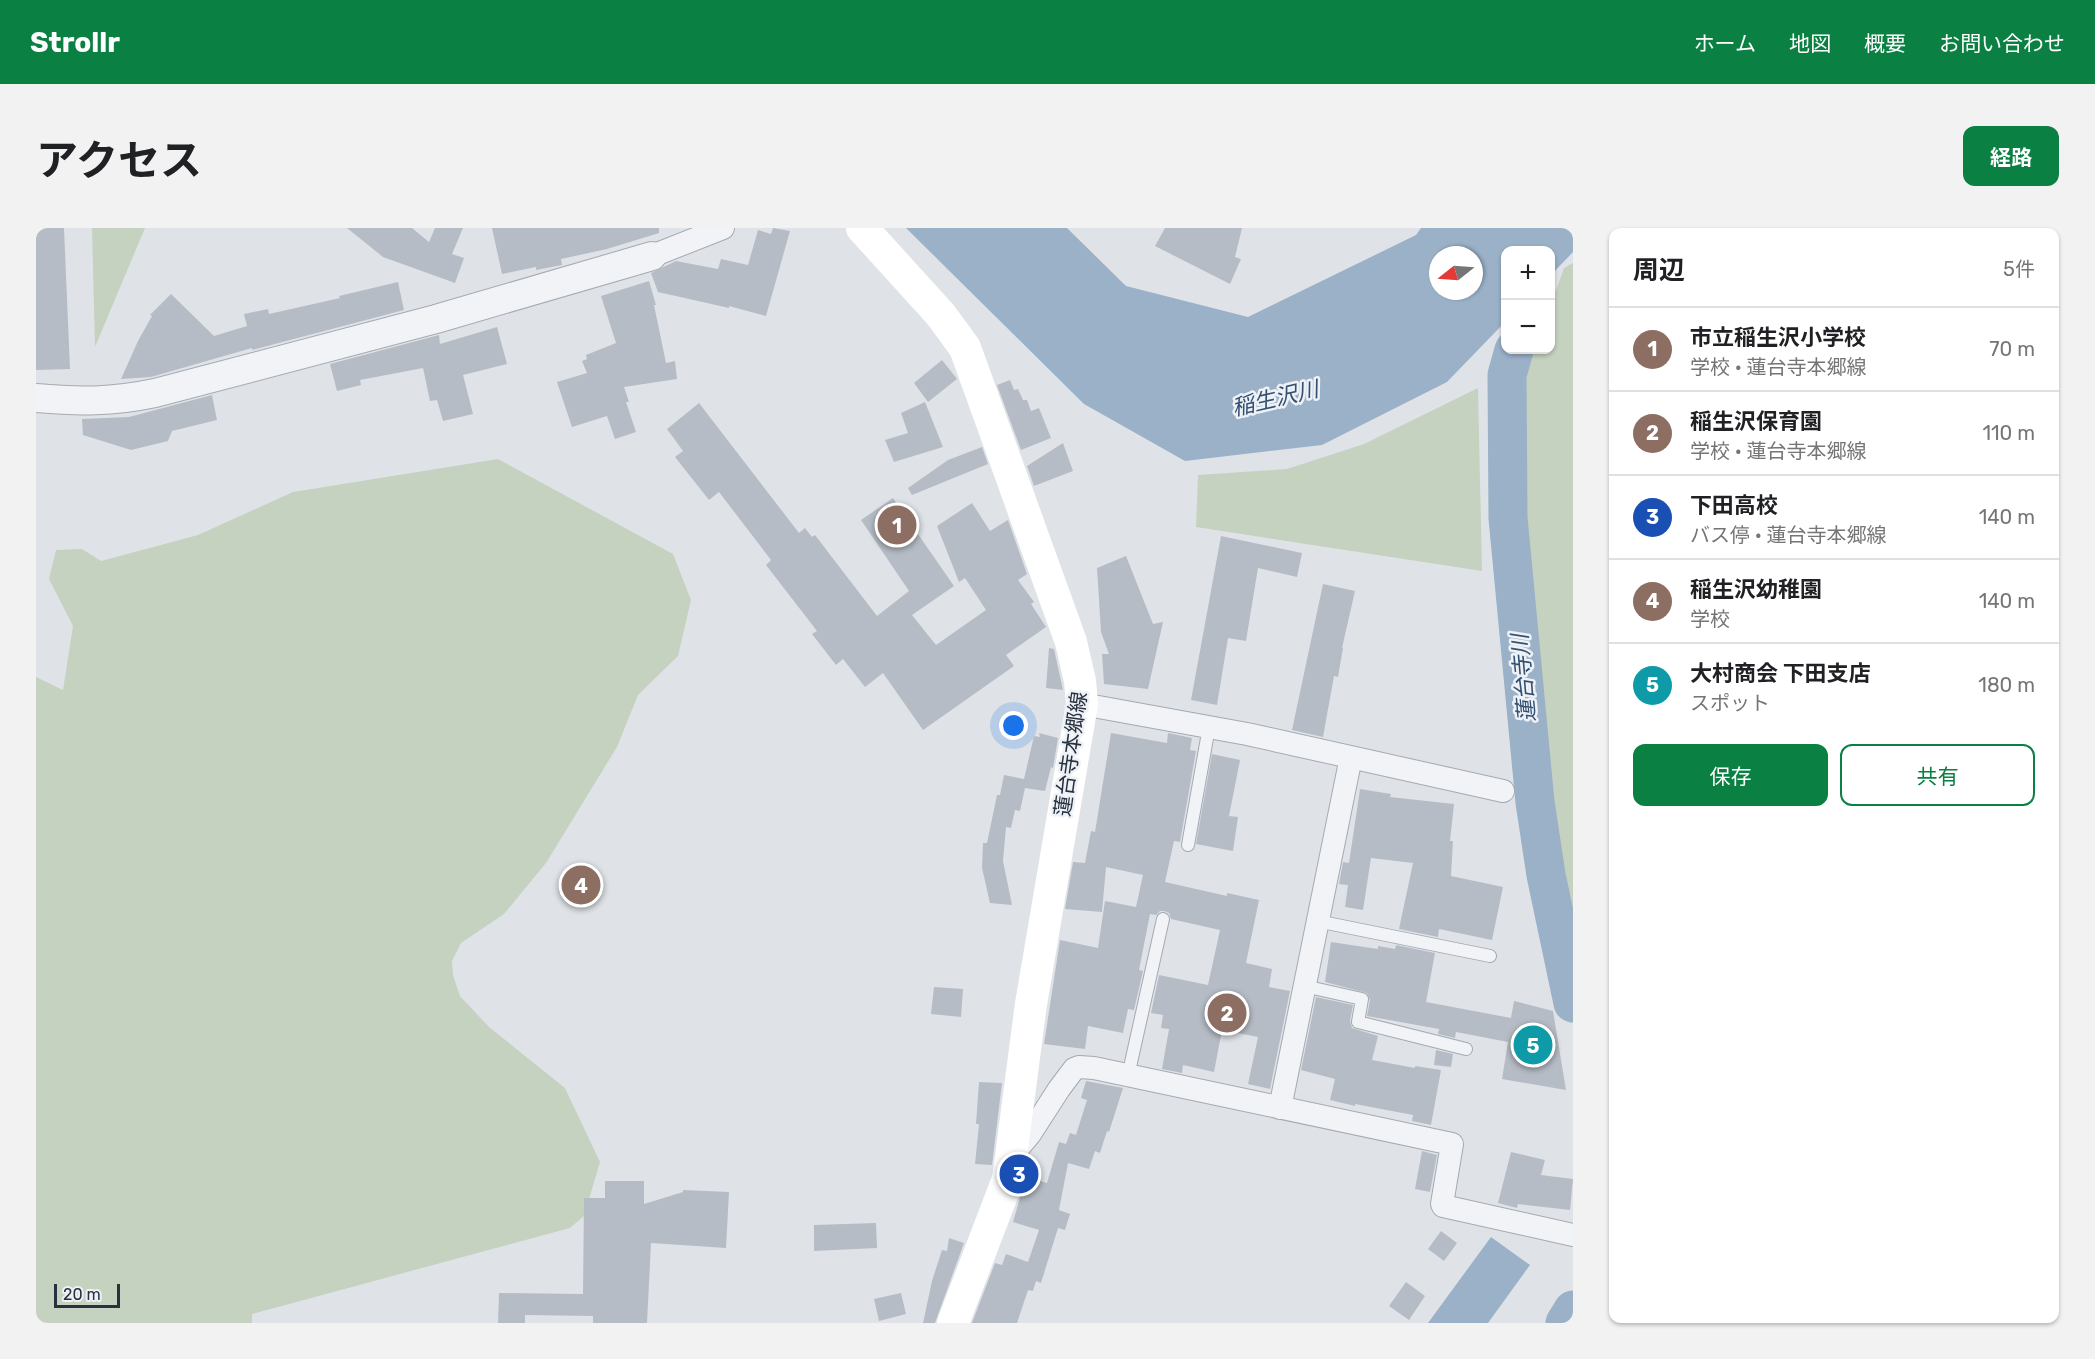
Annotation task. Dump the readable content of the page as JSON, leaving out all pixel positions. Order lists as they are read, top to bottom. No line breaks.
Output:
{"streets":{"main road":["蓮台寺本郷線"]},"water":["稲生沢川","蓮台寺川"],"scale_bar":"20 m","north":"left","page":{"header":"Strollr","nav":["ホーム","地図","概要","お問い合わせ"],"title":"アクセス","buttons":["経路",["保存","共有"]],"heading":["周辺","5件"],"map_buttons":["+","−"],"list":[{"mark":"1","name":"市立稲生沢小学校","note":"学校 · 蓮台寺本郷線","value":"70 m"},{"mark":"2","name":"稲生沢保育園","note":"学校 · 蓮台寺本郷線","value":"110 m"},{"mark":"3","name":"下田高校","note":"バス停 · 蓮台寺本郷線","value":"140 m"},{"mark":"4","name":"稲生沢幼稚園","note":"学校","value":"140 m"},{"mark":"5","name":"大村商会 下田支店","note":"スポット","value":"180 m"}],"pins":["1","4","2","5","3"],"scale":"20 m"}}
